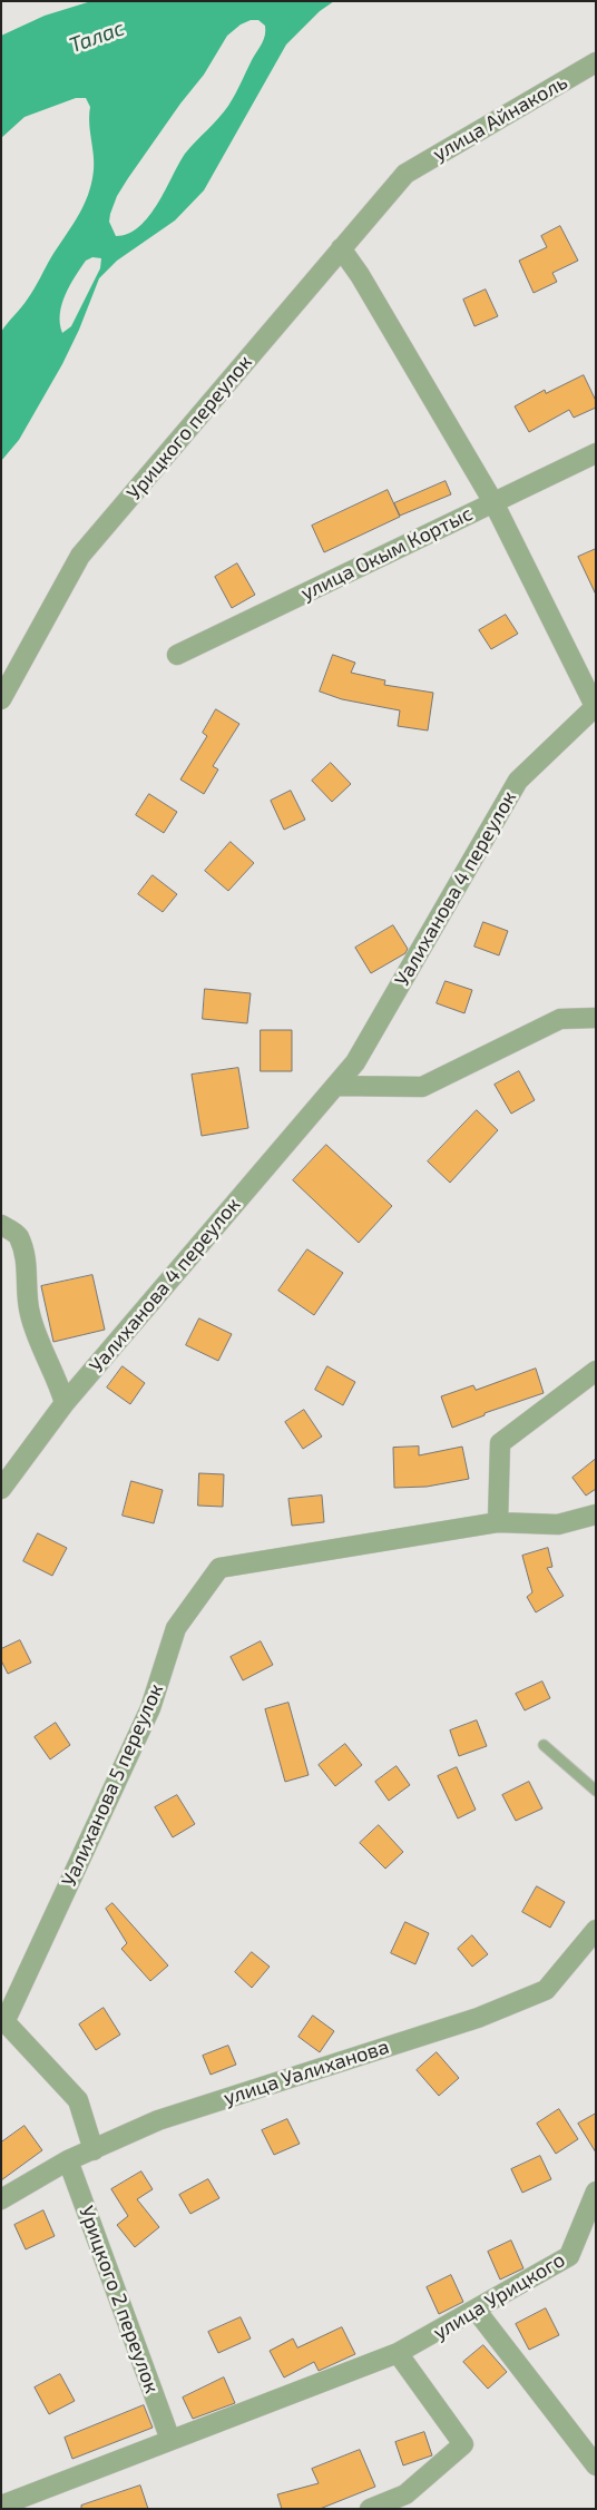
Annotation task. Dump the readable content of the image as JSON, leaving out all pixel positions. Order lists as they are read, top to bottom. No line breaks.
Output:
{"streets":{"street":["улица Айнаколь","Урицкого переулок","улица Окым Кортыс","Уалиханова 4 переулок","Уалиханова 5 переулок","улица Уалиханова","улица Урицкого","Урицкого 2 переулок"]},"crossings":[["улица Айнаколь","Урицкого переулок"],["улица Уалиханова","Урицкого 2 переулок"],["улица Урицкого","Урицкого 2 переулок"]],"water":["Талас"]}
